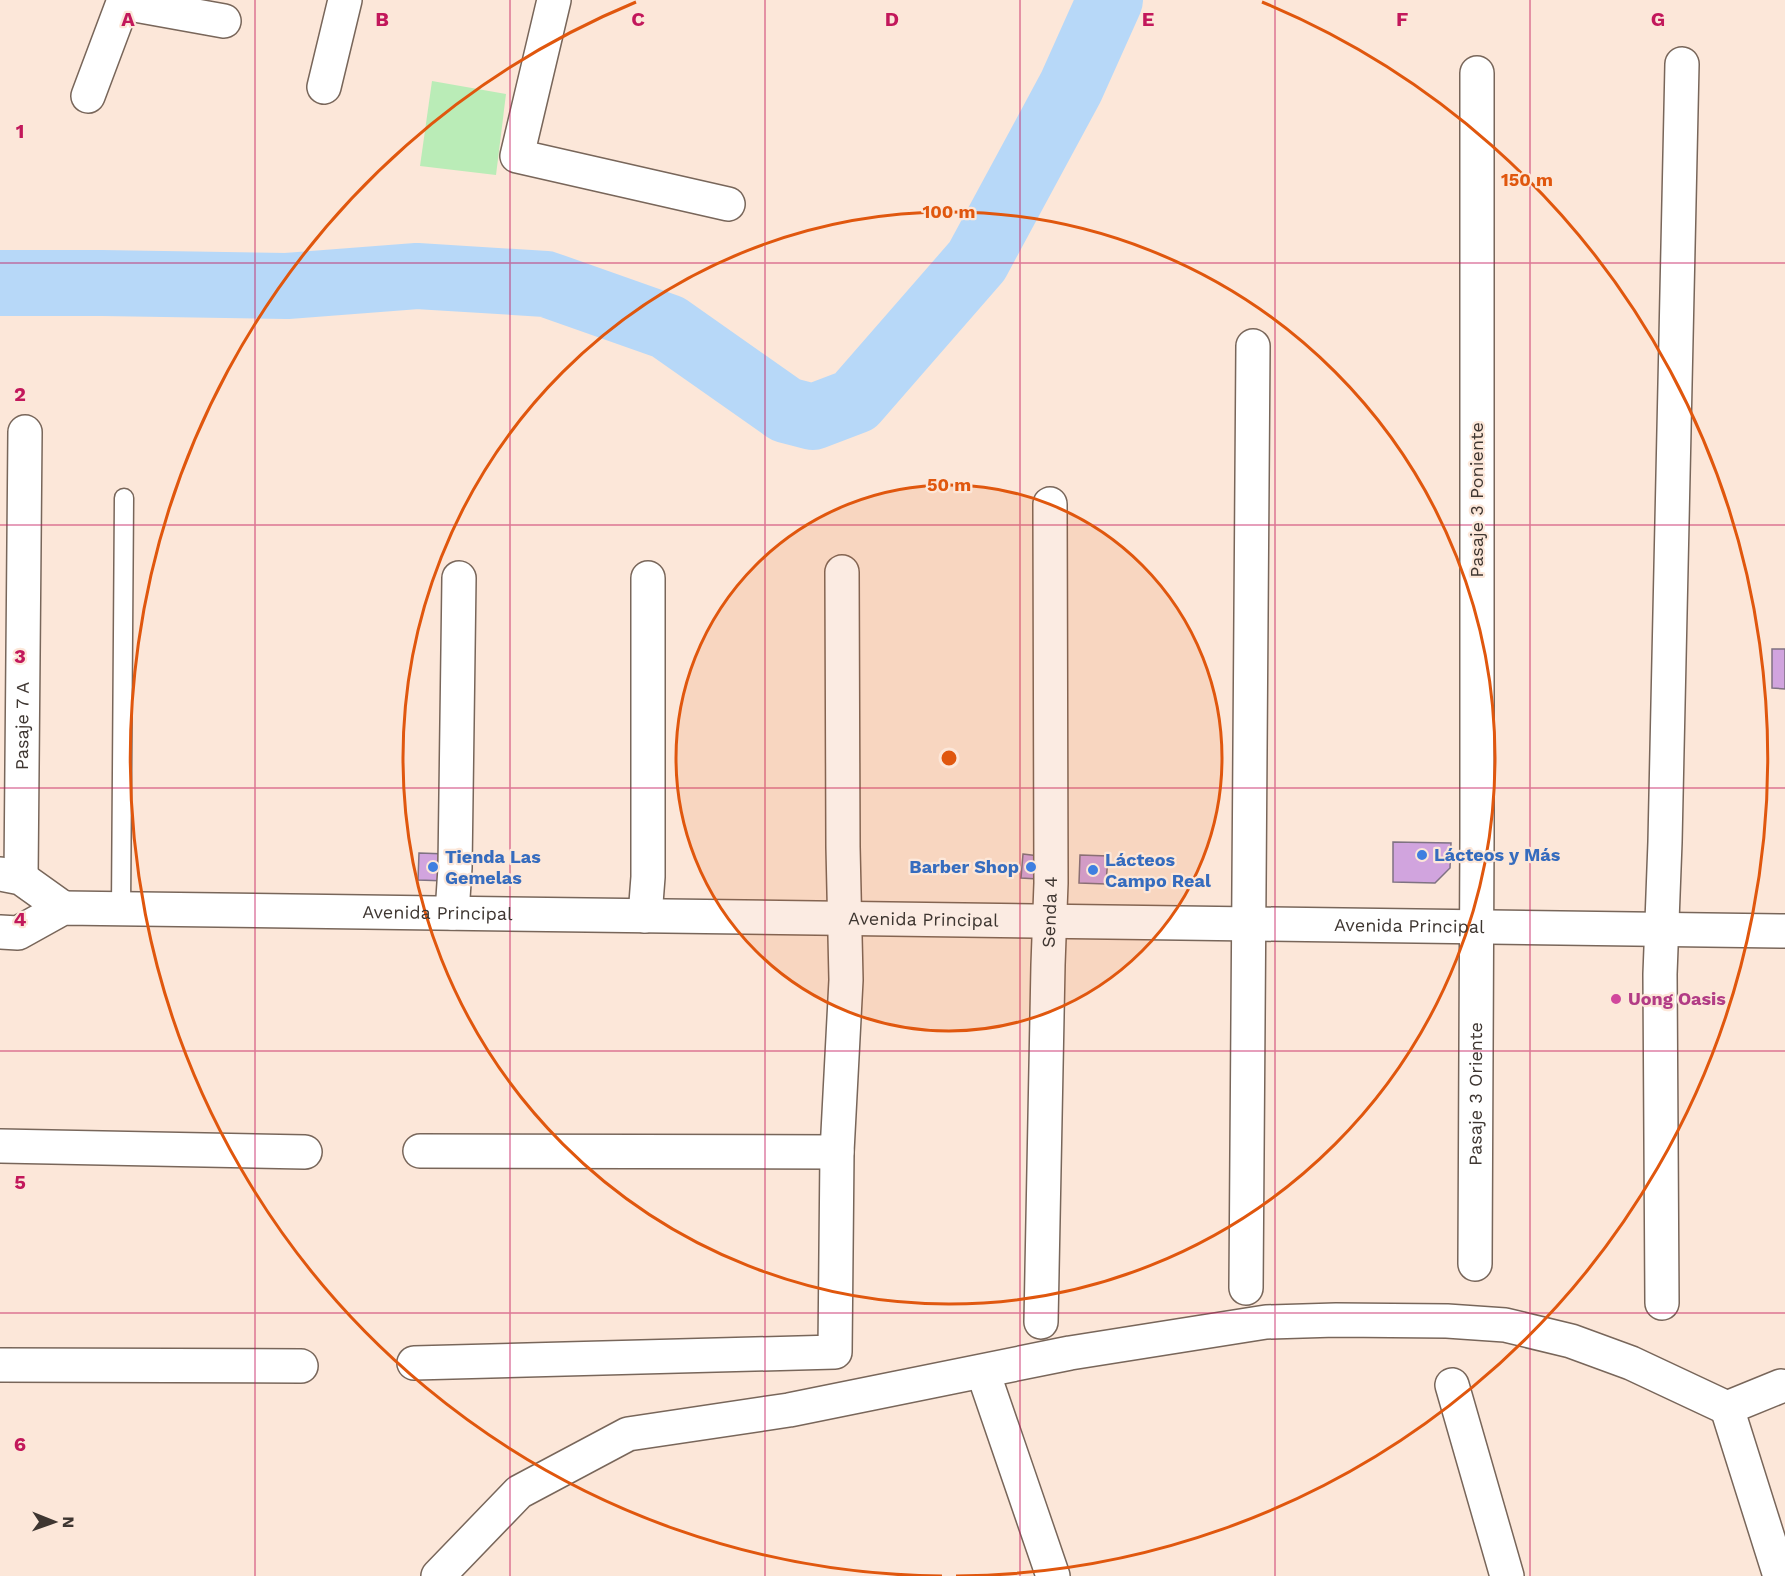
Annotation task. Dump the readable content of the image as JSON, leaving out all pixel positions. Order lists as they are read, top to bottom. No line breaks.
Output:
{"streets":{"street":["Pasaje 3 Poniente","Pasaje 7 A","Avenida Principal","Senda 4","Pasaje 3 Oriente"]},"crossings":[["Pasaje 3 Poniente","Avenida Principal"],["Pasaje 3 Poniente","Pasaje 3 Oriente"],["Avenida Principal","Senda 4"],["Avenida Principal","Pasaje 3 Oriente"]],"places":["Lácteos y Más","Tienda Las Gemelas","Barber Shop","Lácteos Campo Real","Uong Oasis"],"north":"right","grid":{"columns":["A","B","C","D","E","F","G"],"rows":["1","2","3","4","5","6"]},"rings":["150 m","100 m","50 m"]}
